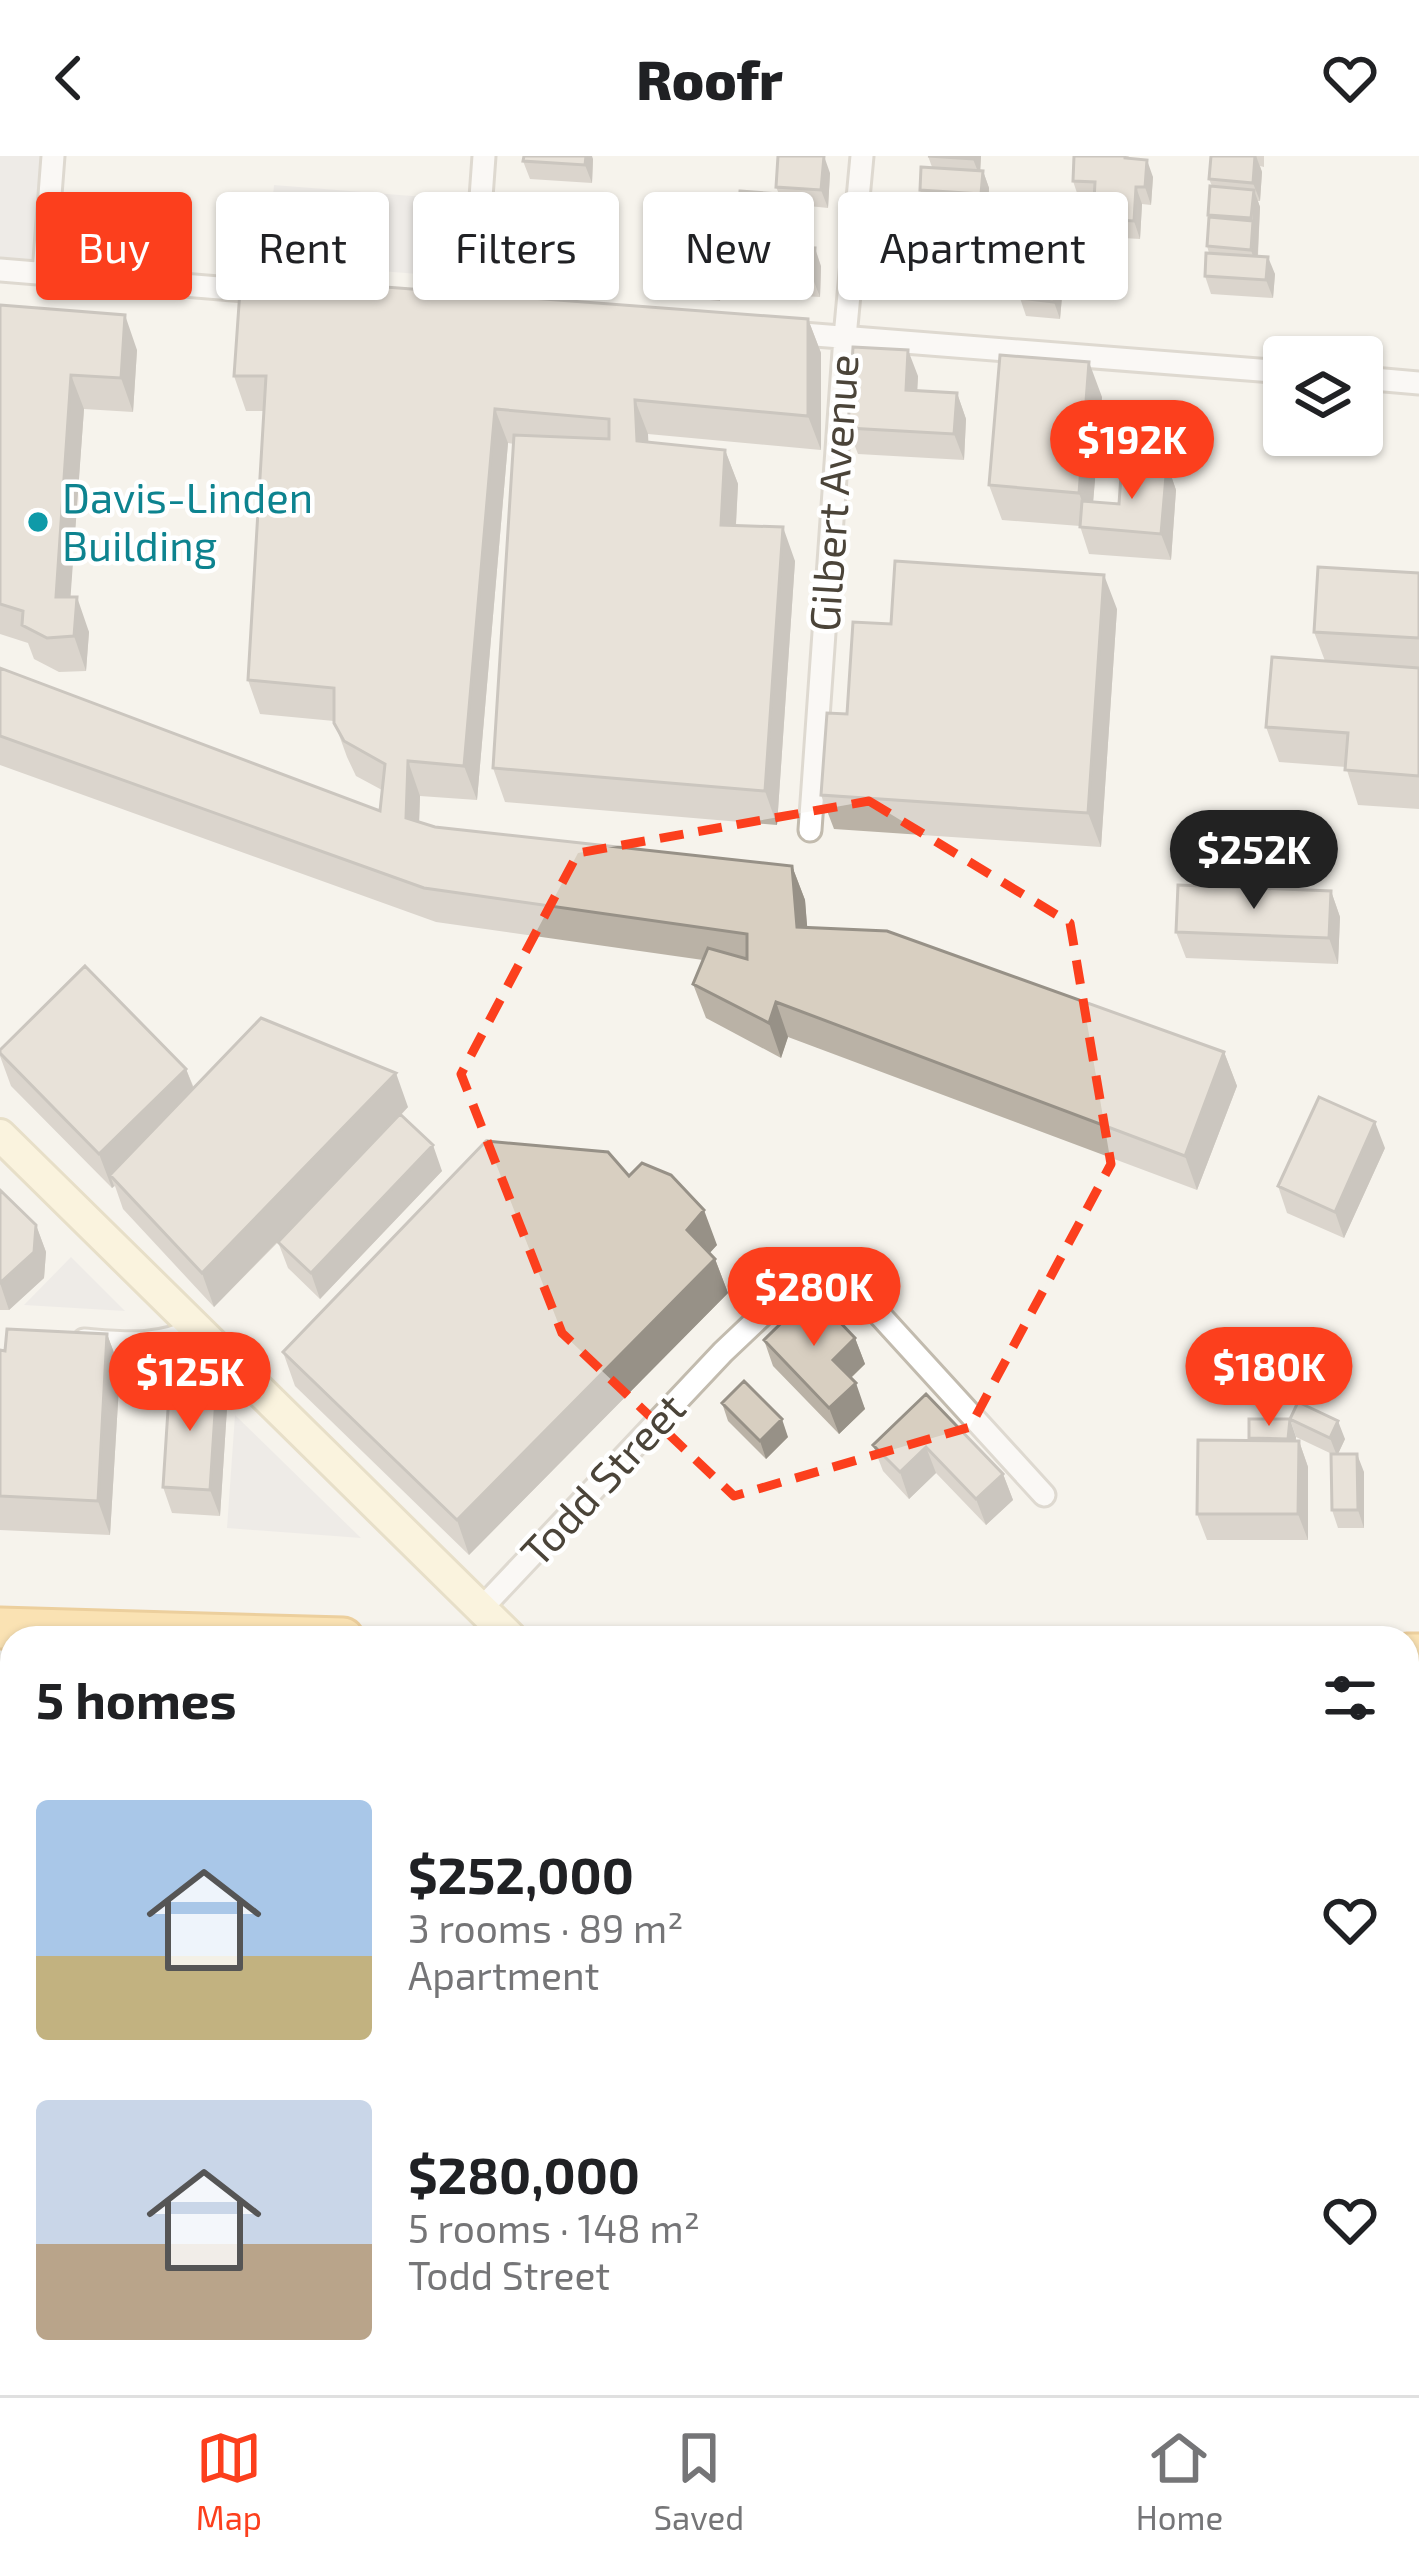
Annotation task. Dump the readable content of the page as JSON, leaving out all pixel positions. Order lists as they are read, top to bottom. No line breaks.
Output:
{"streets":{"street":["Gilbert Avenue","Todd Street"]},"places":["Davis-Linden Building"],"page":{"header":"Roofr","chip":["Buy","Rent","Filters","New","Apartment"],"price":["$192K","$252K","$280K","$180K","$125K"],"heading":"5 homes","list":[{"name":"$252,000","note":"3 rooms · 89 m² · Apartment"},{"name":"$280,000","note":"5 rooms · 148 m² · Todd Street"}],"tabs":["Map","Saved","Home"]}}
